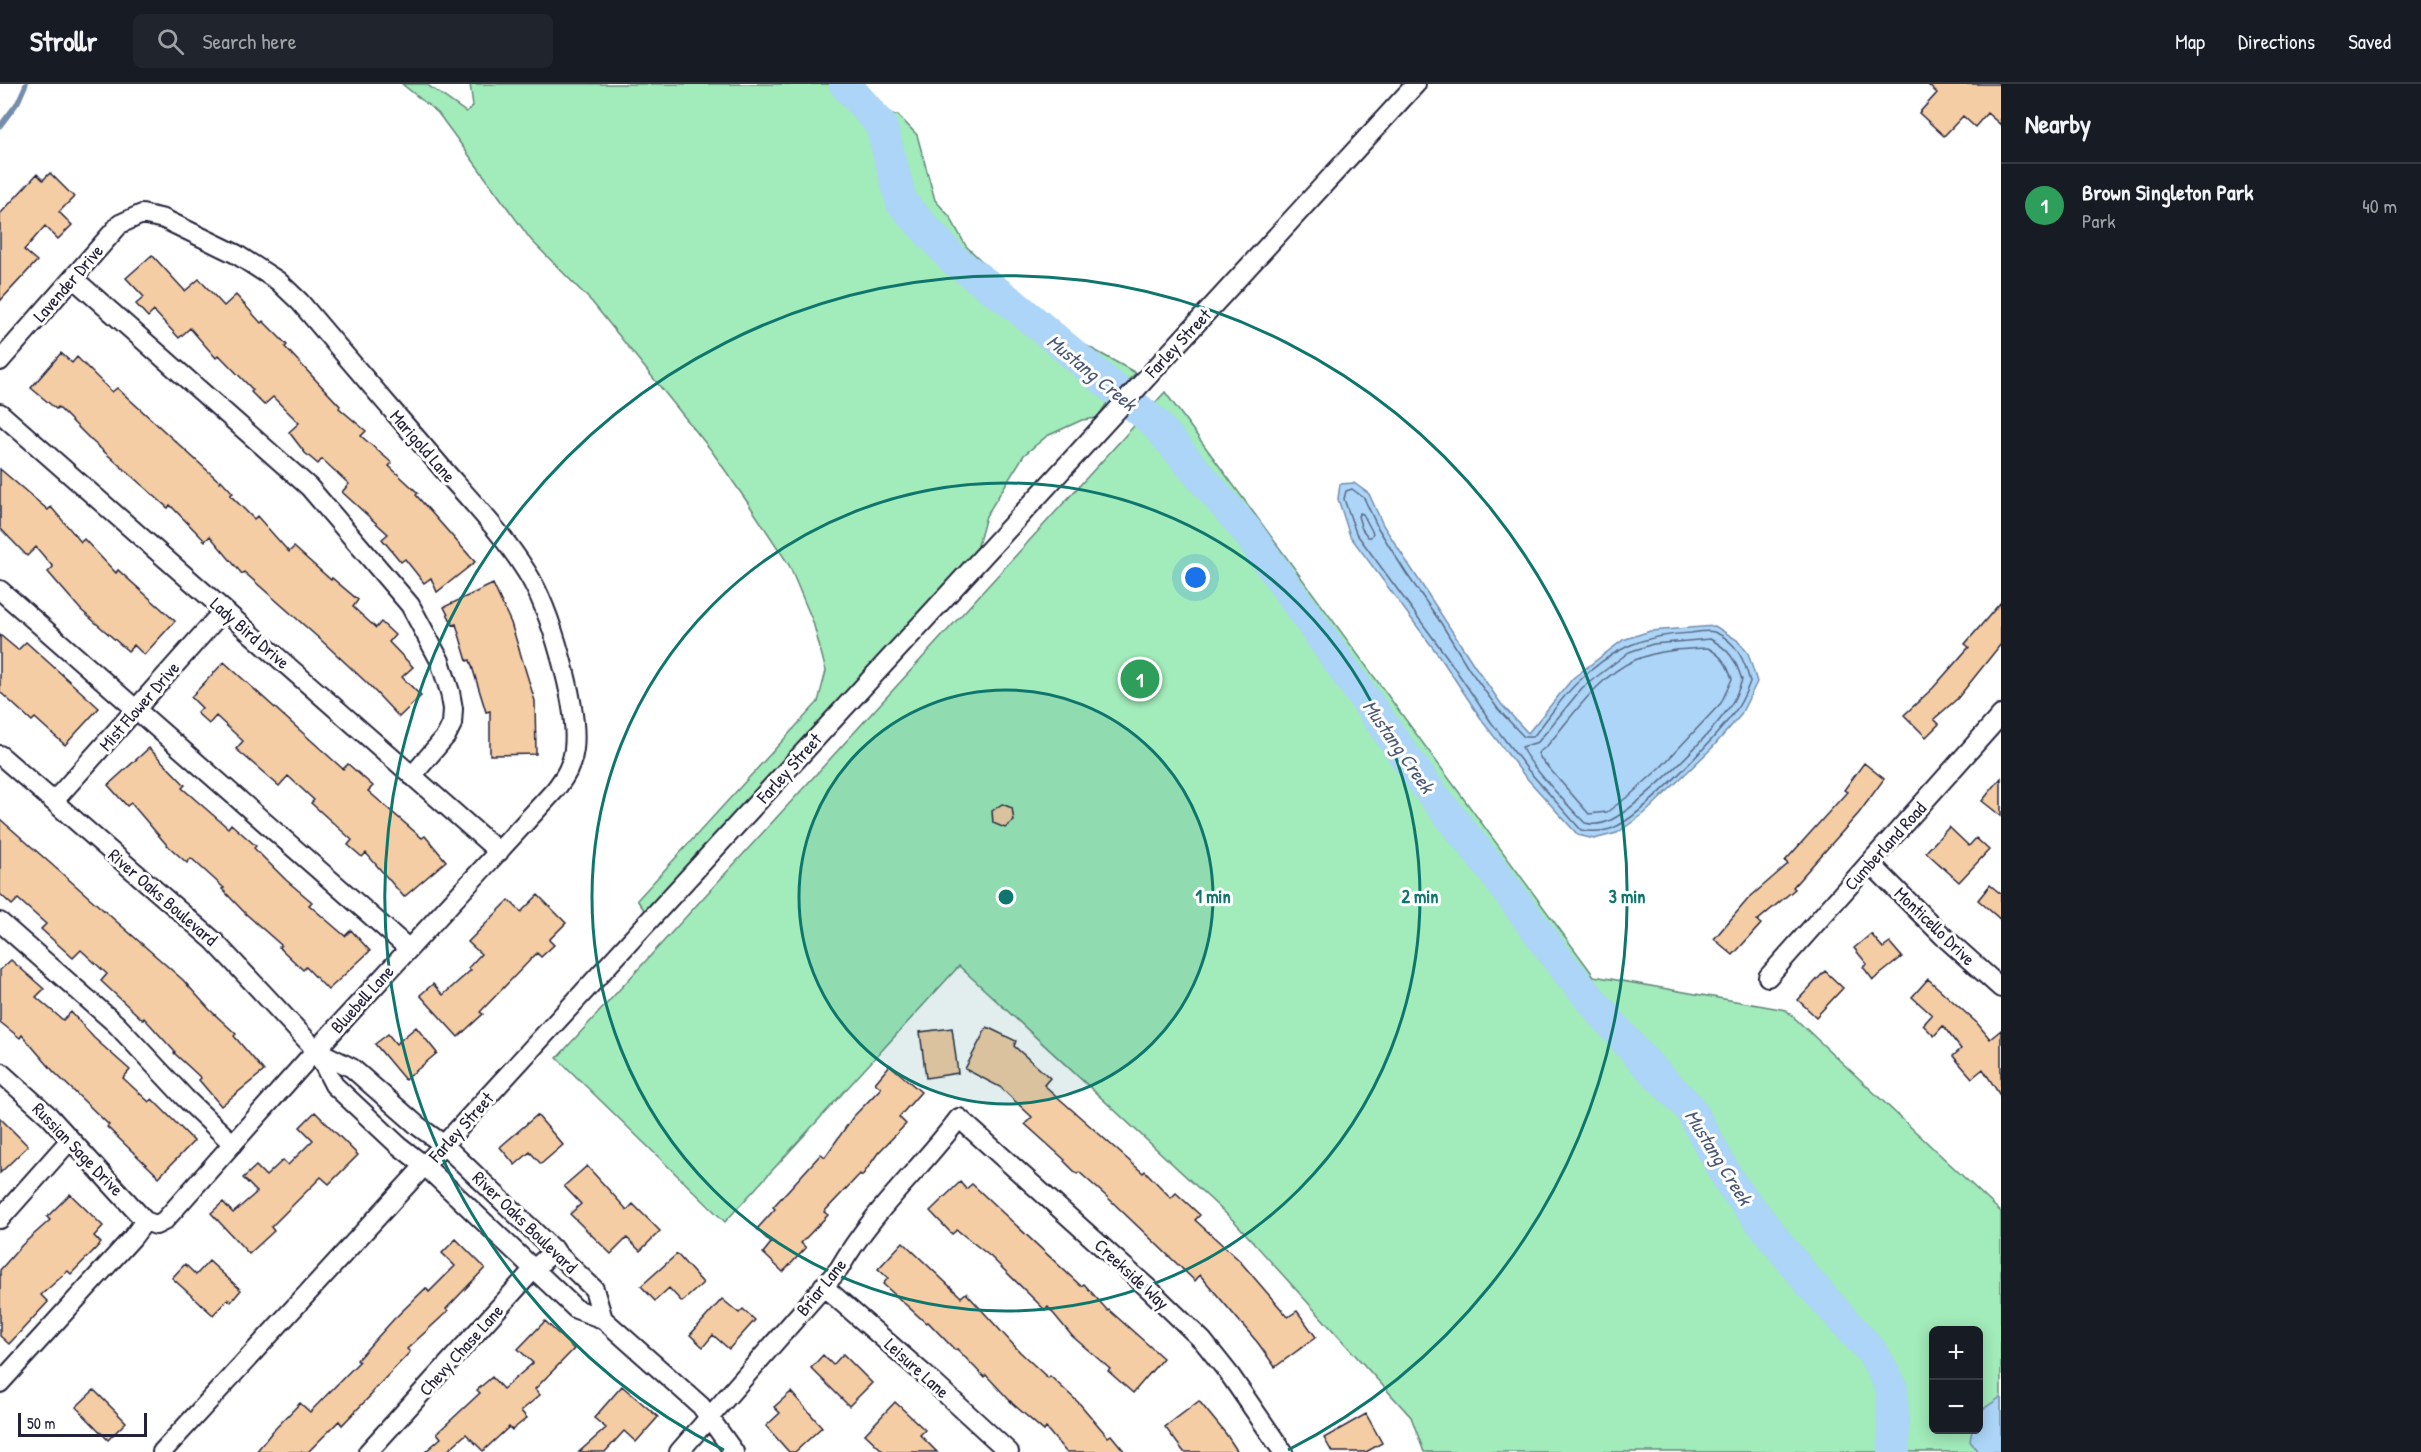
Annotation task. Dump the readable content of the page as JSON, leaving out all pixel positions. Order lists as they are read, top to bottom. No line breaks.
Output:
{"streets":{"street":["Lavender Drive","Farley Street","Marigold Lane","Lady Bird Drive","Mist Flower Drive","Cumberland Road","River Oaks Boulevard","Monticello Drive","Bluebell Lane","Russian Sage Drive","Creekside Way","Briar Lane","Chevy Chase Lane","Leisure Lane"]},"crossings":[["Lavender Drive","Marigold Lane"],["Farley Street","River Oaks Boulevard"],["Marigold Lane","Bluebell Lane"],["Lady Bird Drive","Mist Flower Drive"],["Lady Bird Drive","Bluebell Lane"],["Mist Flower Drive","River Oaks Boulevard"],["Cumberland Road","Monticello Drive"],["River Oaks Boulevard","Bluebell Lane"],["River Oaks Boulevard","Briar Lane"],["River Oaks Boulevard","Chevy Chase Lane"],["Bluebell Lane","Russian Sage Drive"],["Creekside Way","Briar Lane"],["Briar Lane","Leisure Lane"]],"water":["Mustang Creek"],"scale_bar":"50 m","page":{"header":"Strollr","search":"Search here","nav":["Map","Directions","Saved"],"heading":"Nearby","list":[{"mark":"1","name":"Brown Singleton Park","note":"Park","value":"40 m"}],"pins":"1","map_buttons":["+","−"],"scale":"50 m"},"rings":["1 min","2 min","3 min"]}
